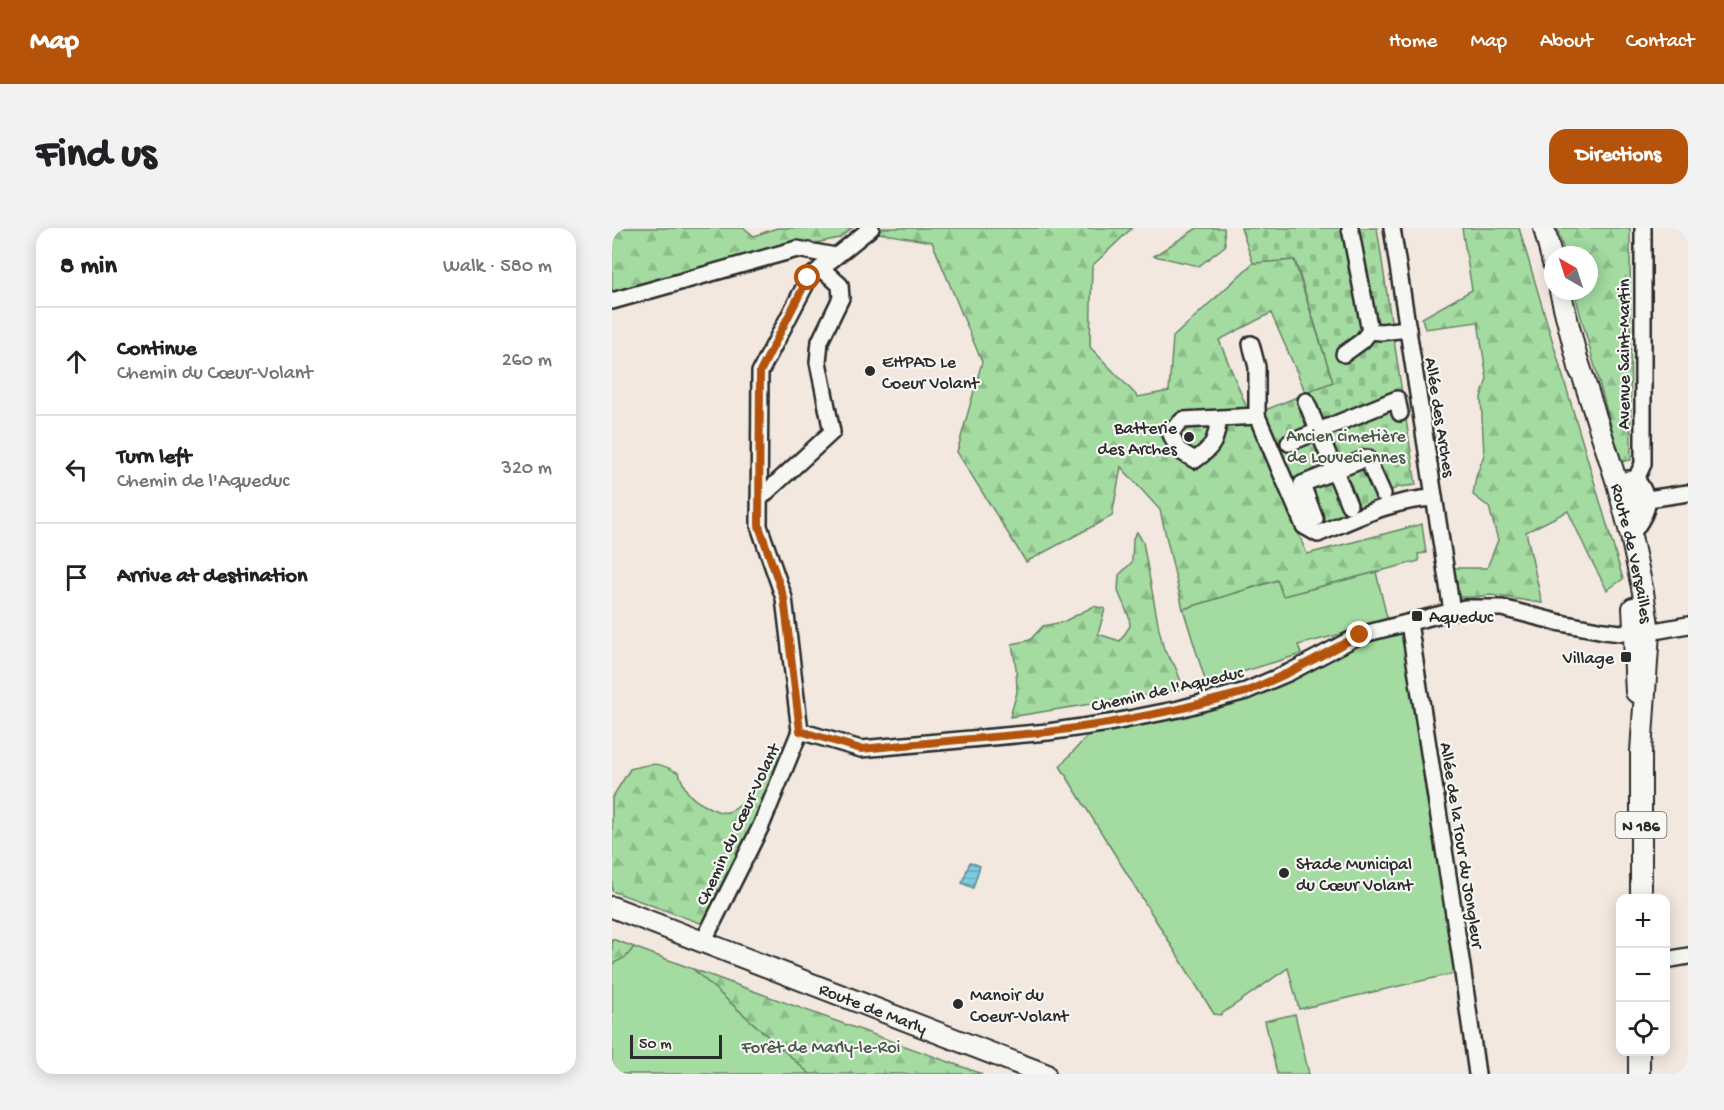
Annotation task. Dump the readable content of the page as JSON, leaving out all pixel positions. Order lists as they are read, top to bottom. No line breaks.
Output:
{"streets":{"main road":["Route de Versailles","N 186","Route de Marly"],"street":["Avenue Saint-Martin","Allée des Arches","Chemin de l'Aqueduc","Chemin du Cœur-Volant","Allée de la Tour du Jongleur"]},"crossings":[["Avenue Saint-Martin","Route de Versailles"],["Allée des Arches","Chemin de l'Aqueduc"],["Route de Versailles","Chemin de l'Aqueduc"],["Chemin de l'Aqueduc","Chemin du Cœur-Volant"],["Chemin de l'Aqueduc","Allée de la Tour du Jongleur"],["Chemin du Cœur-Volant","Route de Marly"]],"parks":["Ancien cimetière de Louveciennes","Forêt de Marly-le-Roi"],"places":{"other":["EHPAD Le Coeur Volant","Batterie des Arches","Stade Municipal du Cœur Volant","Manoir du Coeur-Volant"],"transit":["Aqueduc","Village"]},"scale_bar":"50 m","north":"top left","page":{"header":"Map","nav":["Home","Map","About","Contact"],"buttons":"Directions","title":"Find us","heading":["8 min","Walk · 580 m"],"list":[["Continue","Chemin du Cœur-Volant","260 m"],["Turn left","Chemin de l'Aqueduc","320 m"],"Arrive at destination"],"map_buttons":["+","−"],"scale":"50 m"}}
